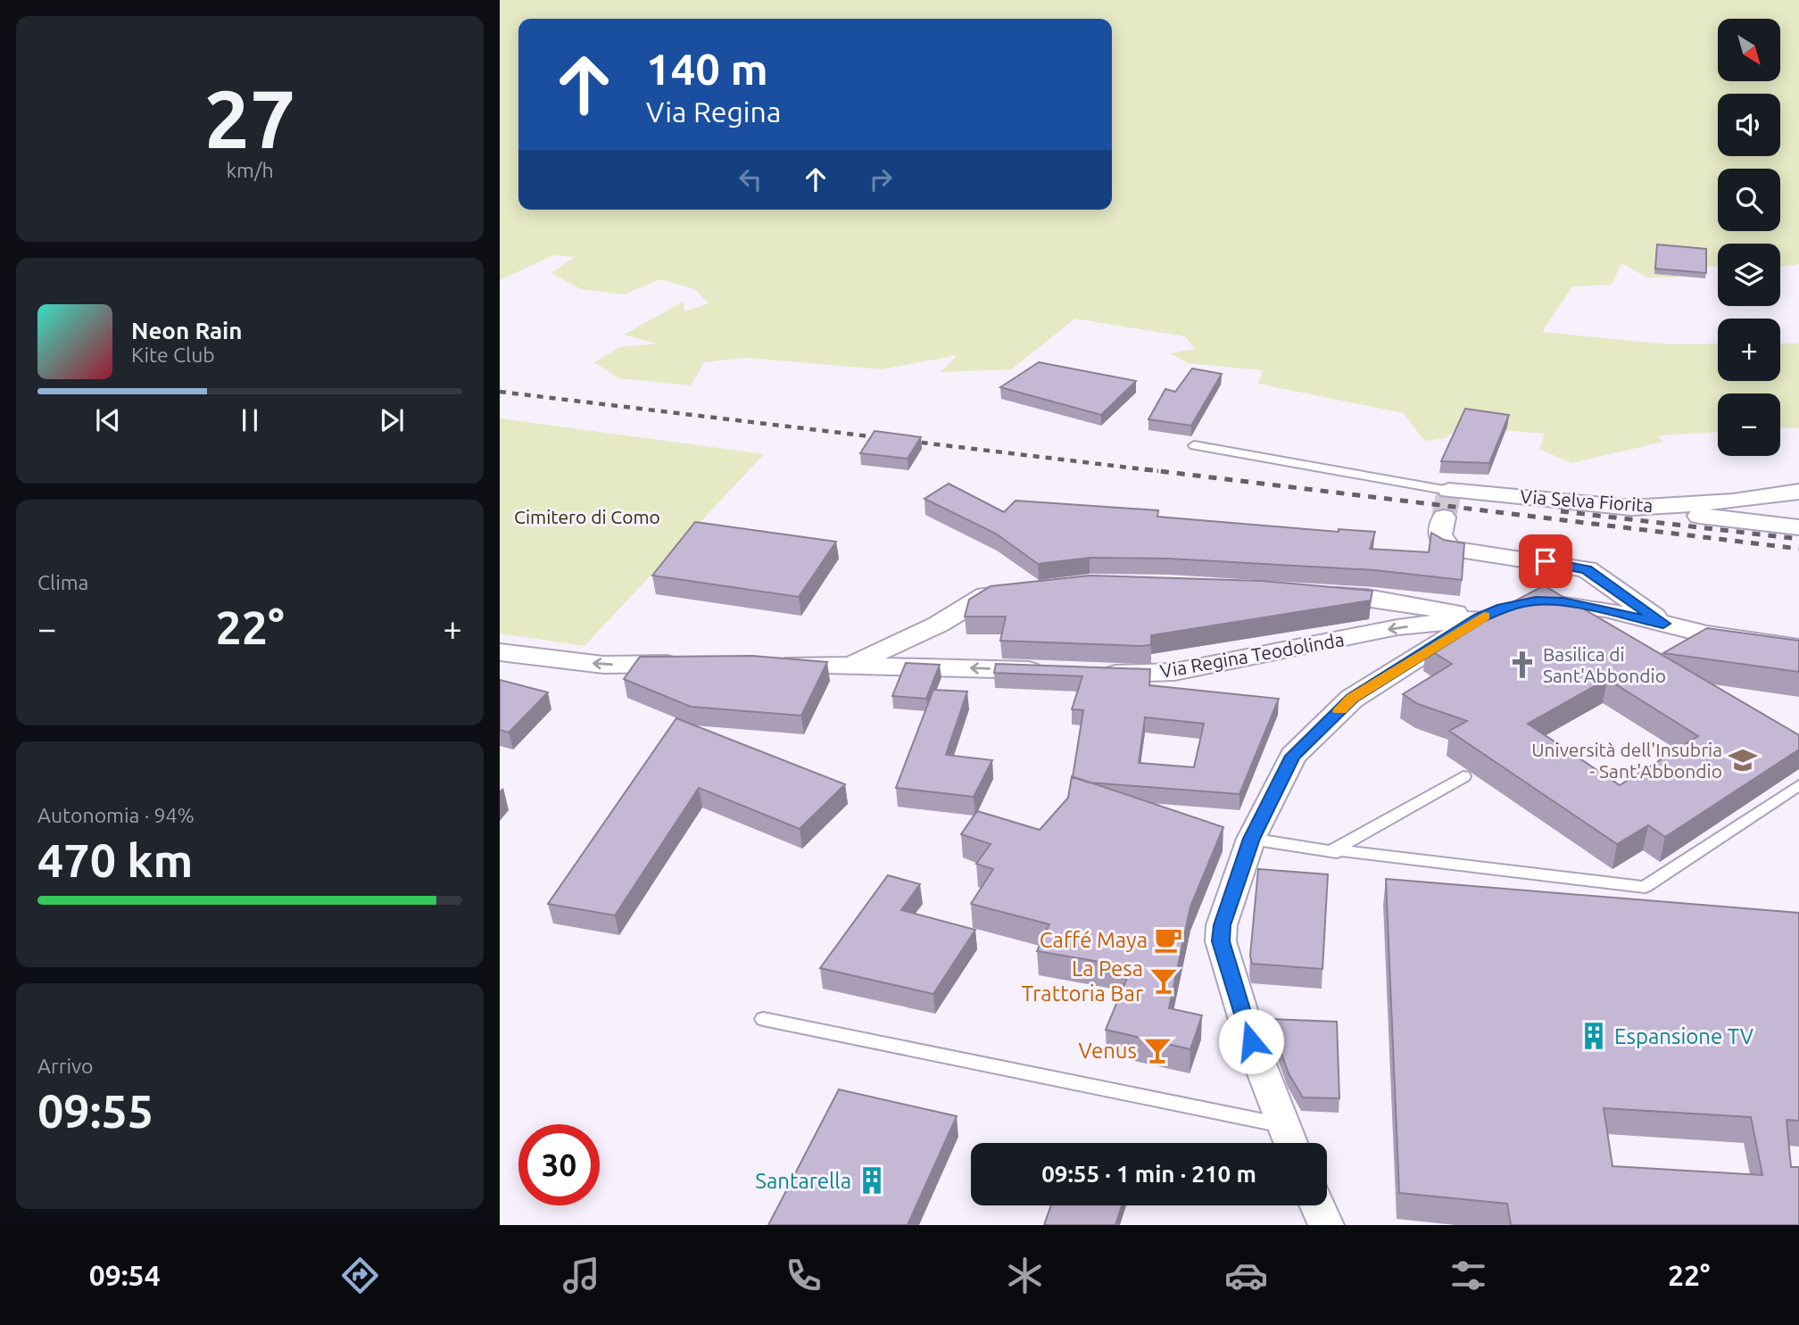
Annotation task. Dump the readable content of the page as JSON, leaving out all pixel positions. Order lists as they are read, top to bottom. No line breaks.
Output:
{"streets":{"street":["Via Selva Fiorita","Via Regina Teodolinda"]},"parks":["Cimitero di Como"],"places":{"church":["Basilica di Sant'Abbondio"],"school or university":["Università dell'Insubria - Sant'Abbondio"],"cafe":["Caffé Maya"],"bar":["La Pesa Trattoria Bar","Venus"],"building":["Espansione TV","Santarella"]},"north":"bottom right","page":{"tile":[["27","km/h"],"Clima",["Autonomia · 94%","470 km"],["Arrivo","09:55"]],"map_buttons":["+","−"],"turn":["140 m","Via Regina"],"song":["Neon Rain","Kite Club"],"heat":["−","22°","+"],"limit":"30","trip":"09:55 · 1 min · 210 m","tabs":["09:54","22°"]}}
